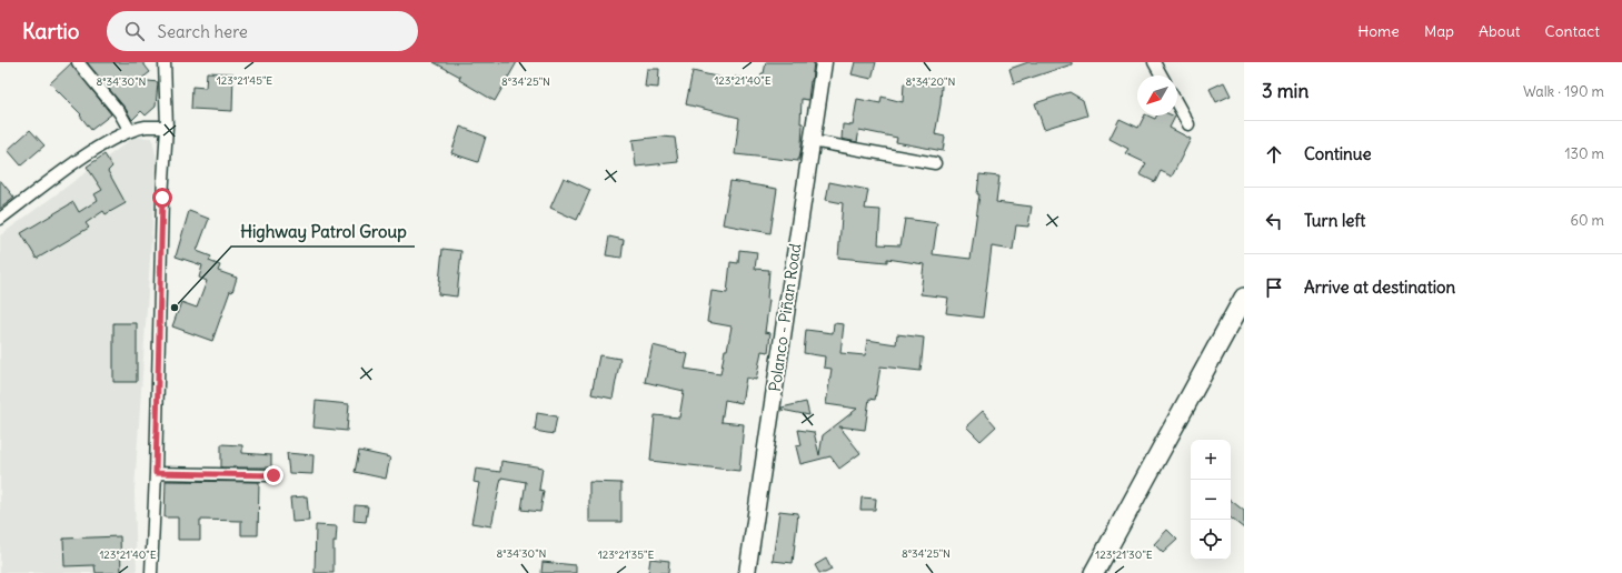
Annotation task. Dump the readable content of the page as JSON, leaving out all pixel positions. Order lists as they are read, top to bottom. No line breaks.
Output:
{"streets":{"main road":["Polanco - Piñan Road"]},"places":["Highway Patrol Group"],"north":"bottom left","page":{"header":"Kartio","search":"Search here","nav":["Home","Map","About","Contact"],"heading":["3 min","Walk · 190 m"],"list":[["Continue","130 m"],["Turn left","60 m"],"Arrive at destination"],"map_buttons":["+","−"]},"coordinates":["123°21'45\"E","123°21'40\"E","8°34'30\"N","8°34'25\"N","8°34'20\"N","123°21'35\"E","123°21'30\"E"]}
